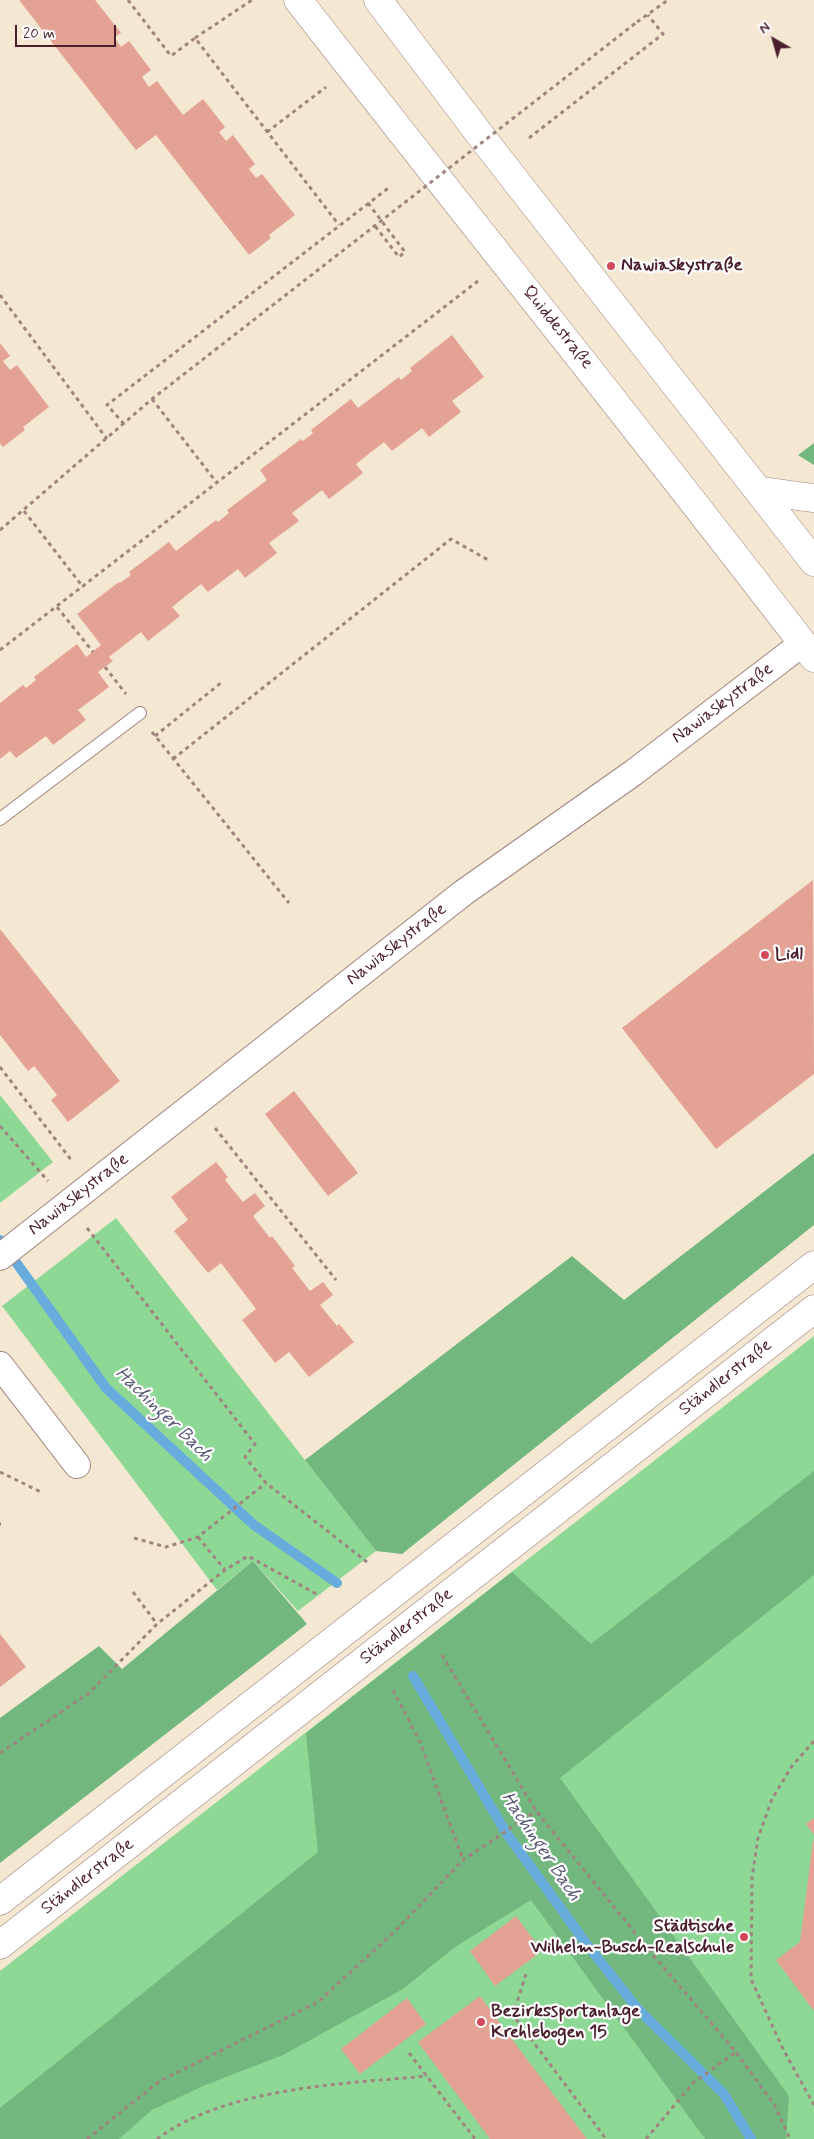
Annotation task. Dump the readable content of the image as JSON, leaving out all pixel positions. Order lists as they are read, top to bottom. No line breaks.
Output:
{"streets":{"main road":["Quiddestraße","Ständlerstraße"],"street":["Nawiaskystraße"]},"crossings":[["Quiddestraße","Nawiaskystraße"]],"water":["Hachinger Bach"],"places":["Nawiaskystraße","Lidl","Städtische Wilhelm-Busch-Realschule","Bezirkssportanlage Krehlebogen 15"],"scale_bar":"20 m","north":"top left"}
